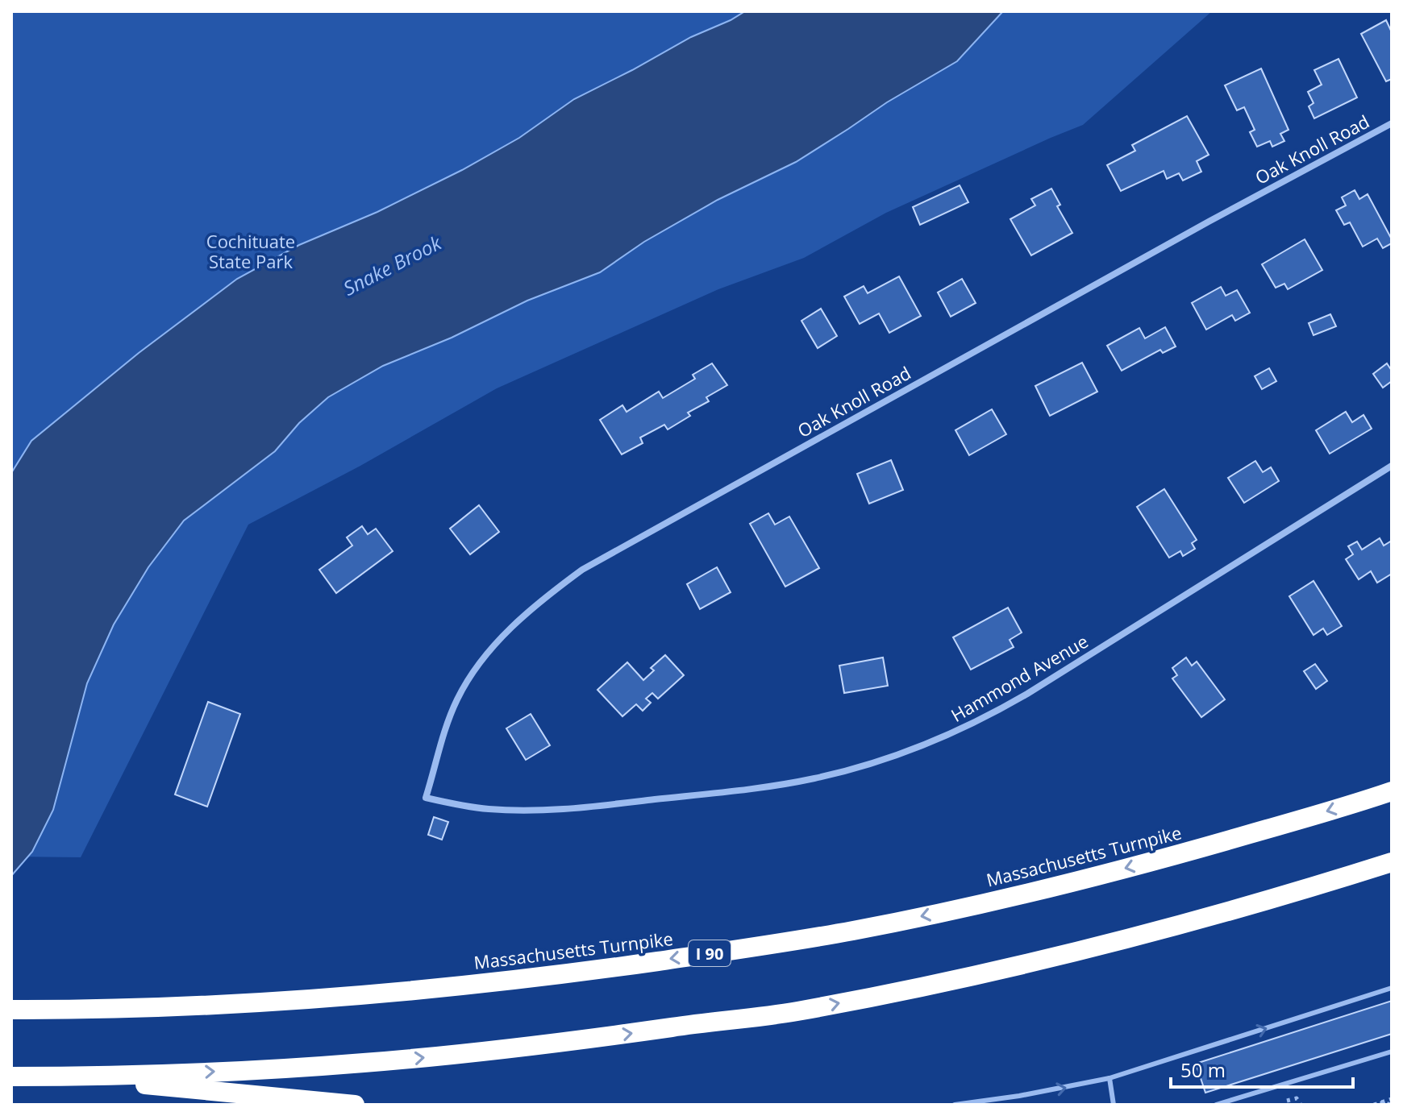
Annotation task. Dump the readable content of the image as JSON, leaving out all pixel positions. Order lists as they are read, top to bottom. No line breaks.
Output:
{"streets":{"highway":["Massachusetts Turnpike","I 90"],"street":["Oak Knoll Road","Hammond Avenue"]},"crossings":[["Oak Knoll Road","Hammond Avenue"]],"water":["Snake Brook"],"parks":["Cochituate State Park"],"scale_bar":"50 m"}
